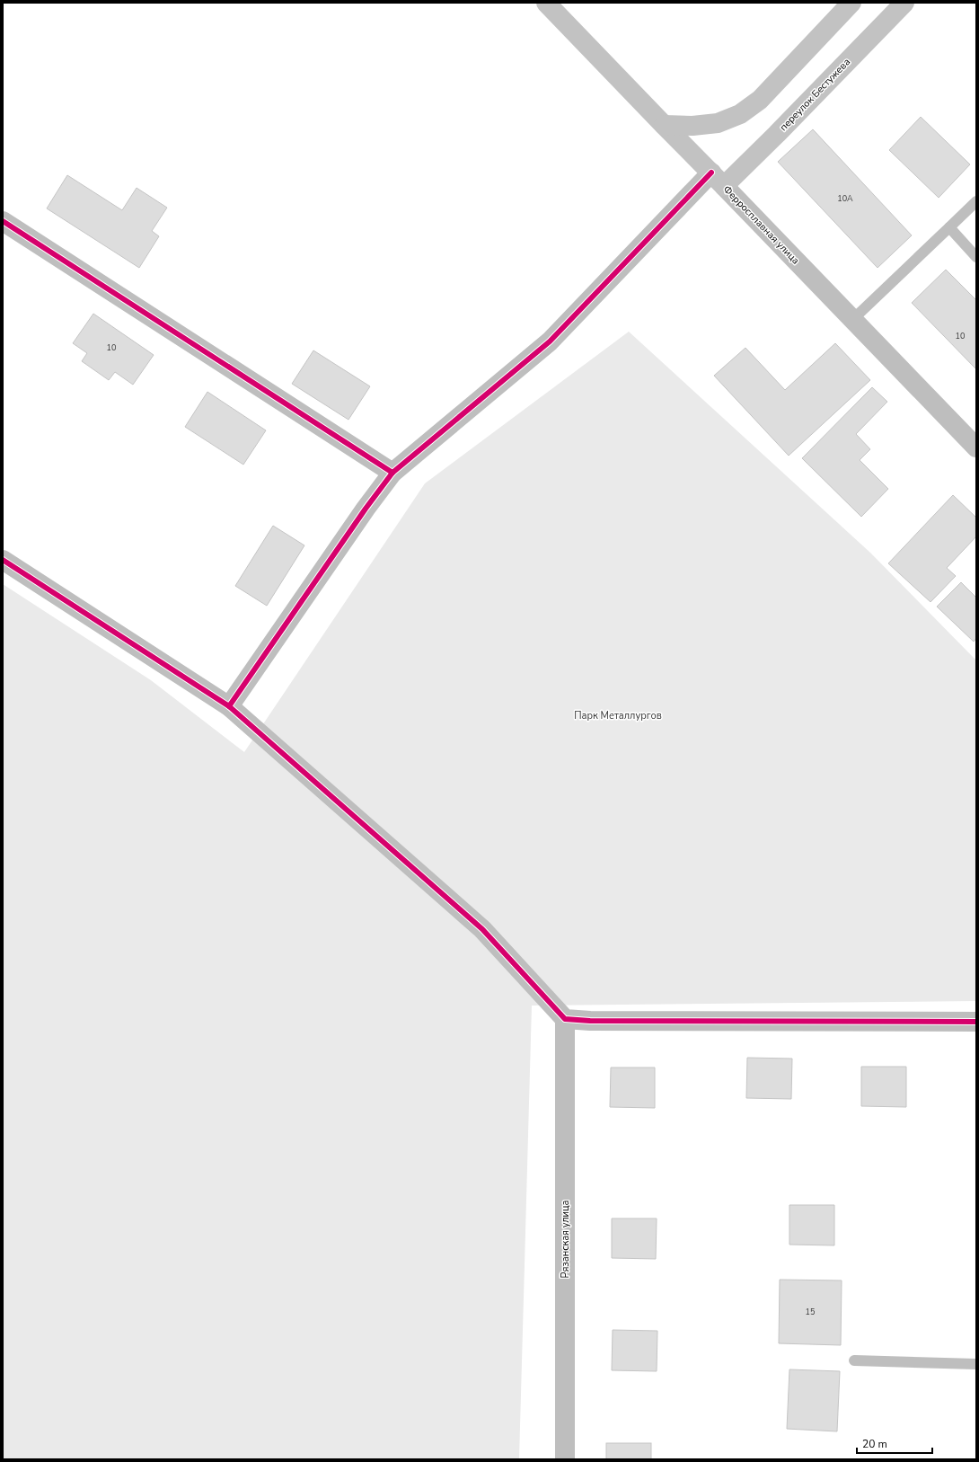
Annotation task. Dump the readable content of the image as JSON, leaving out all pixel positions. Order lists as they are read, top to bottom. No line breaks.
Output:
{"streets":{"main road":["переулок Бестужева","Ферросплавная улица"],"street":["Рязанская улица"]},"crossings":[["переулок Бестужева","Ферросплавная улица"]],"parks":["Парк Металлургов"],"house_numbers":["10А","10","10","15"],"scale_bar":"20 m"}
